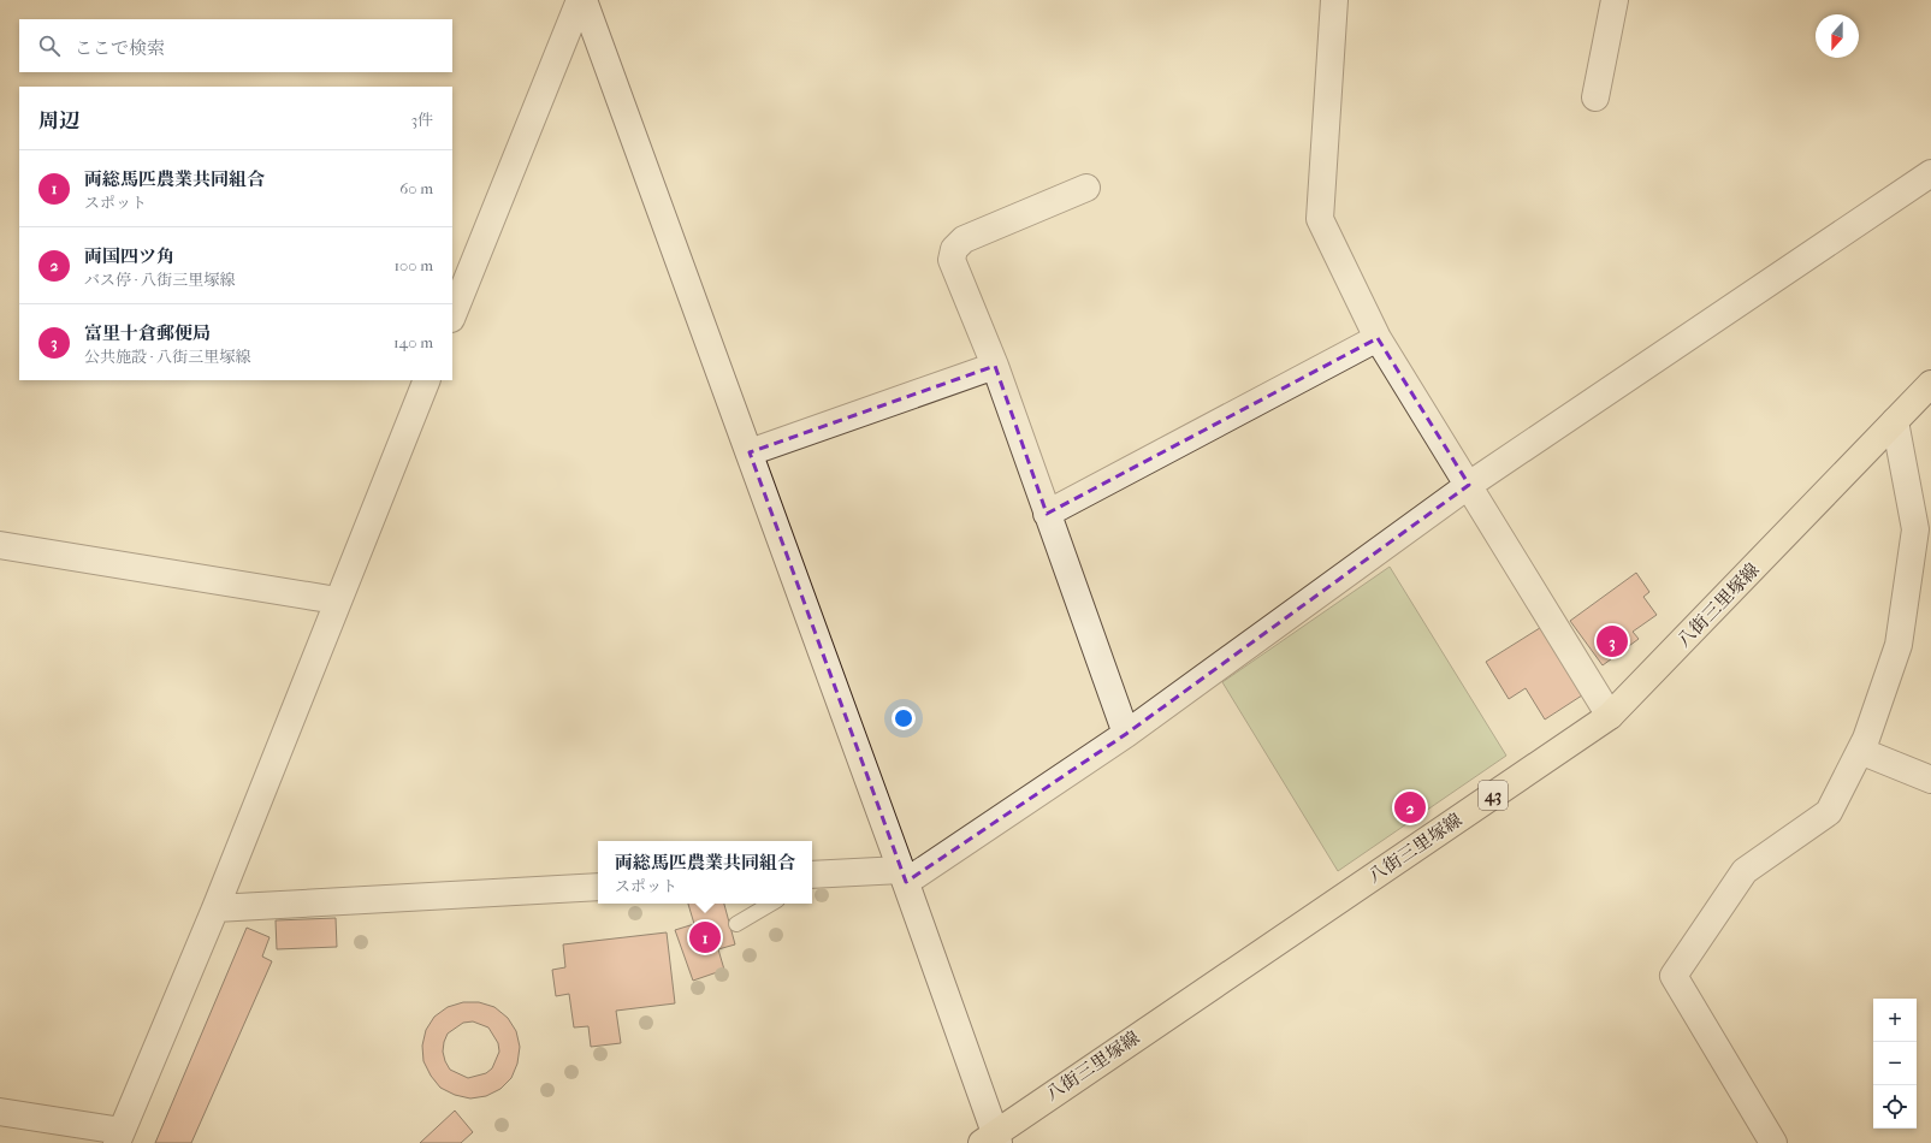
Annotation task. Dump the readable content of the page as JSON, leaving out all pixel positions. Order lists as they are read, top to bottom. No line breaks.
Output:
{"streets":{"main road":["八街三里塚線","43"]},"north":"bottom","page":{"search":"ここで検索","heading":["周辺","3件"],"list":[{"mark":"1","name":"両総馬匹農業共同組合","note":"スポット","value":"60 m"},{"mark":"2","name":"両国四ツ角","note":"バス停 · 八街三里塚線","value":"100 m"},{"mark":"3","name":"富里十倉郵便局","note":"公共施設 · 八街三里塚線","value":"140 m"}],"pins":["3","2","1"],"popup":["両総馬匹農業共同組合","スポット"],"map_buttons":["+","−"]}}
